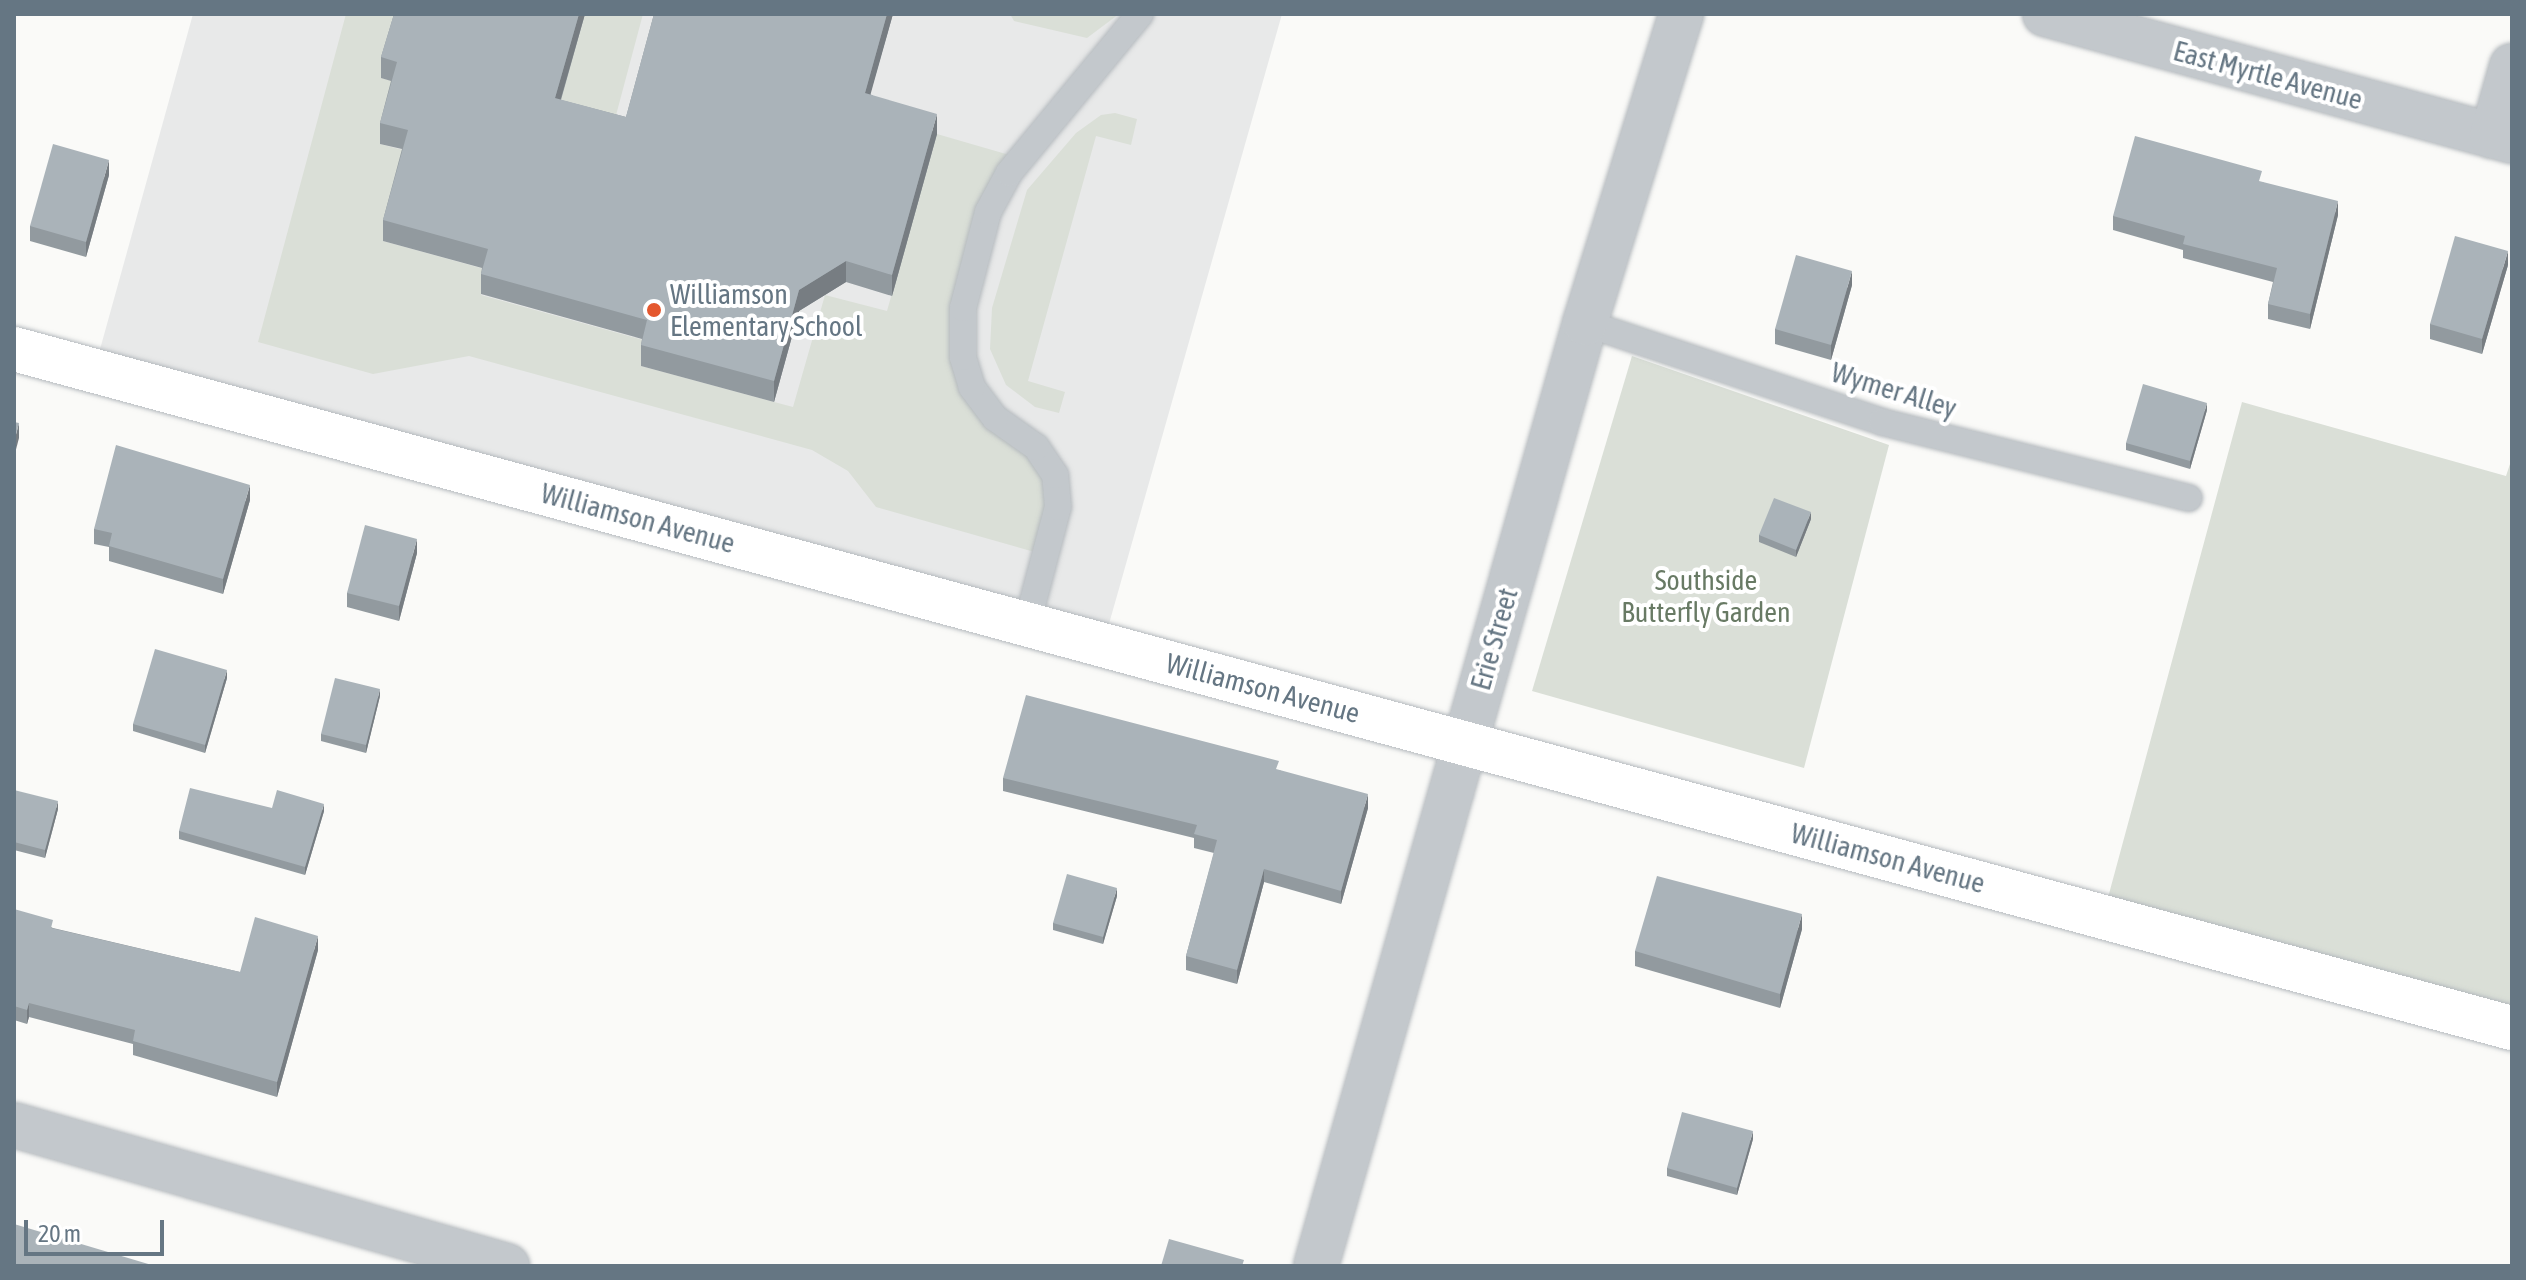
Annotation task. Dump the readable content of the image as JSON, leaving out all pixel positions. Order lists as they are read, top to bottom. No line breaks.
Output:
{"streets":{"main road":["Williamson Avenue"],"street":["East Myrtle Avenue","Erie Street"],"lane":["Wymer Alley"]},"crossings":[["Wymer Alley","Erie Street"],["Williamson Avenue","Erie Street"]],"parks":["Southside Butterfly Garden"],"places":["Williamson Elementary School"],"scale_bar":"20 m"}
